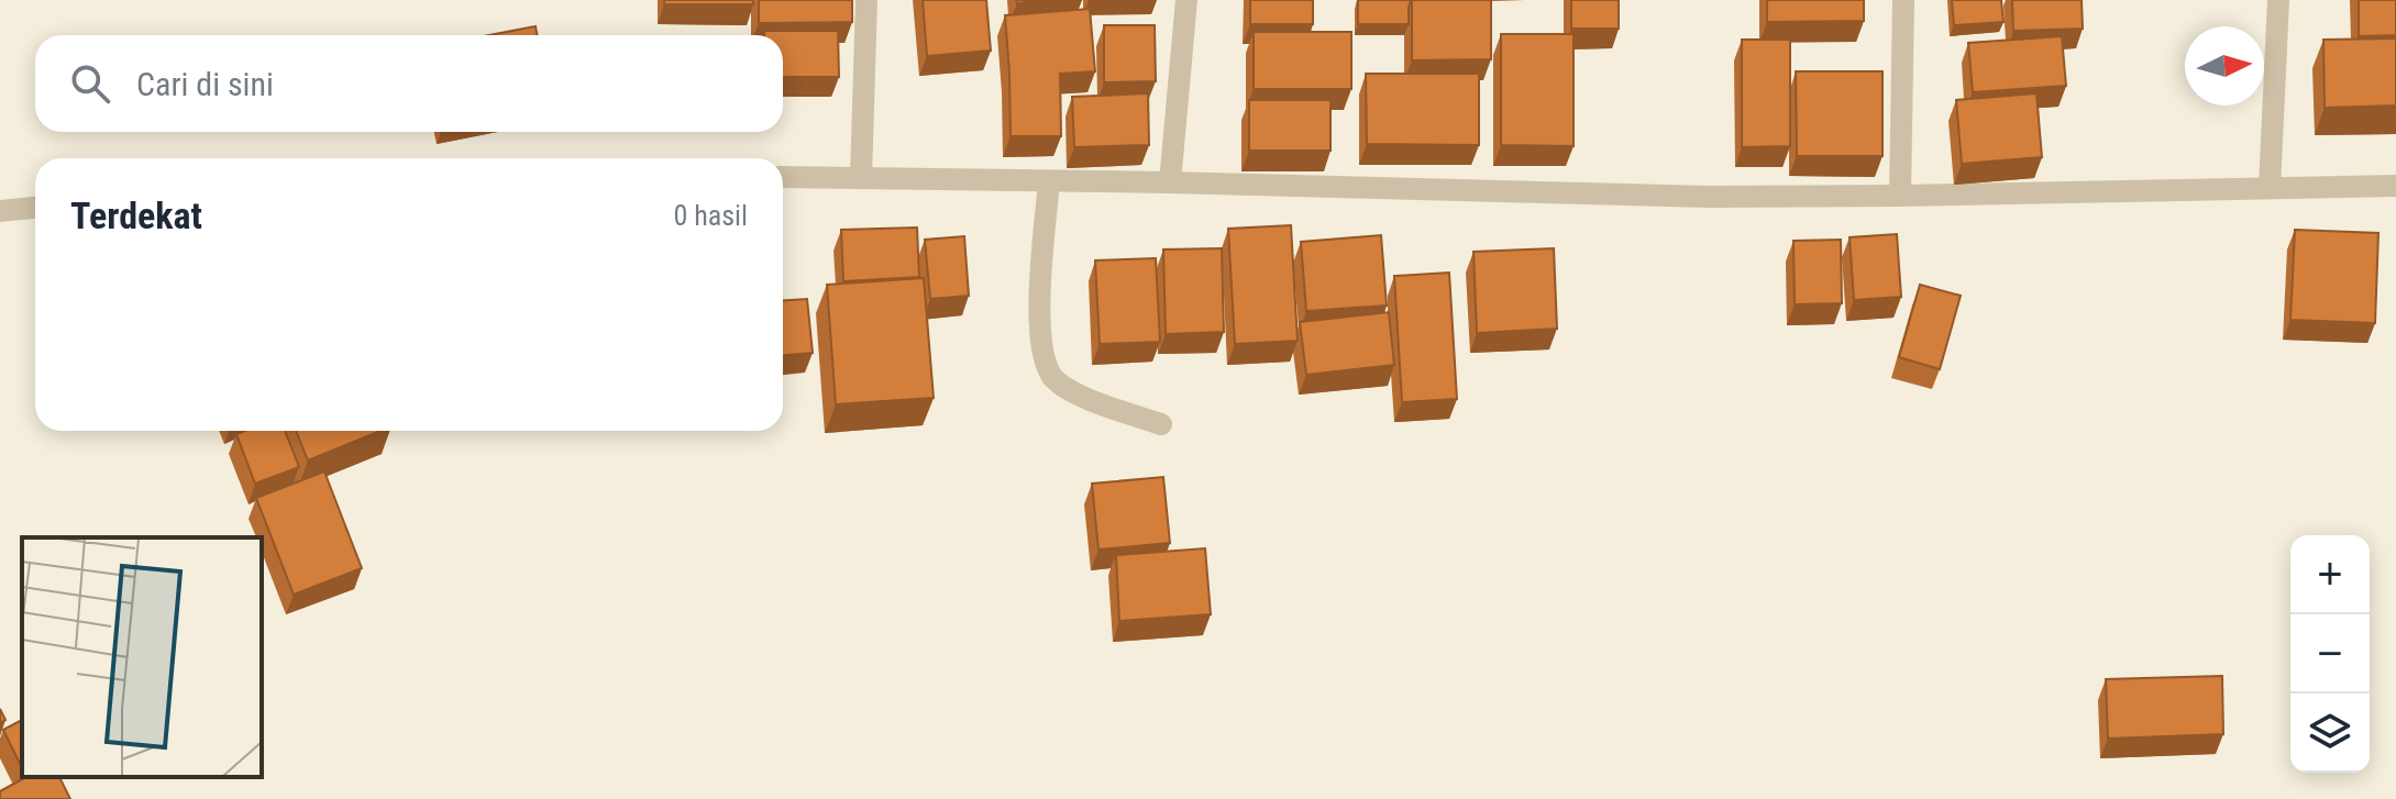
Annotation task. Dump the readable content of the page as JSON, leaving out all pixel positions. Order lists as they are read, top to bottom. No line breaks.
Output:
{"north":"right","page":{"search":"Cari di sini","heading":["Terdekat","0 hasil"],"map_buttons":["+","−"]}}
